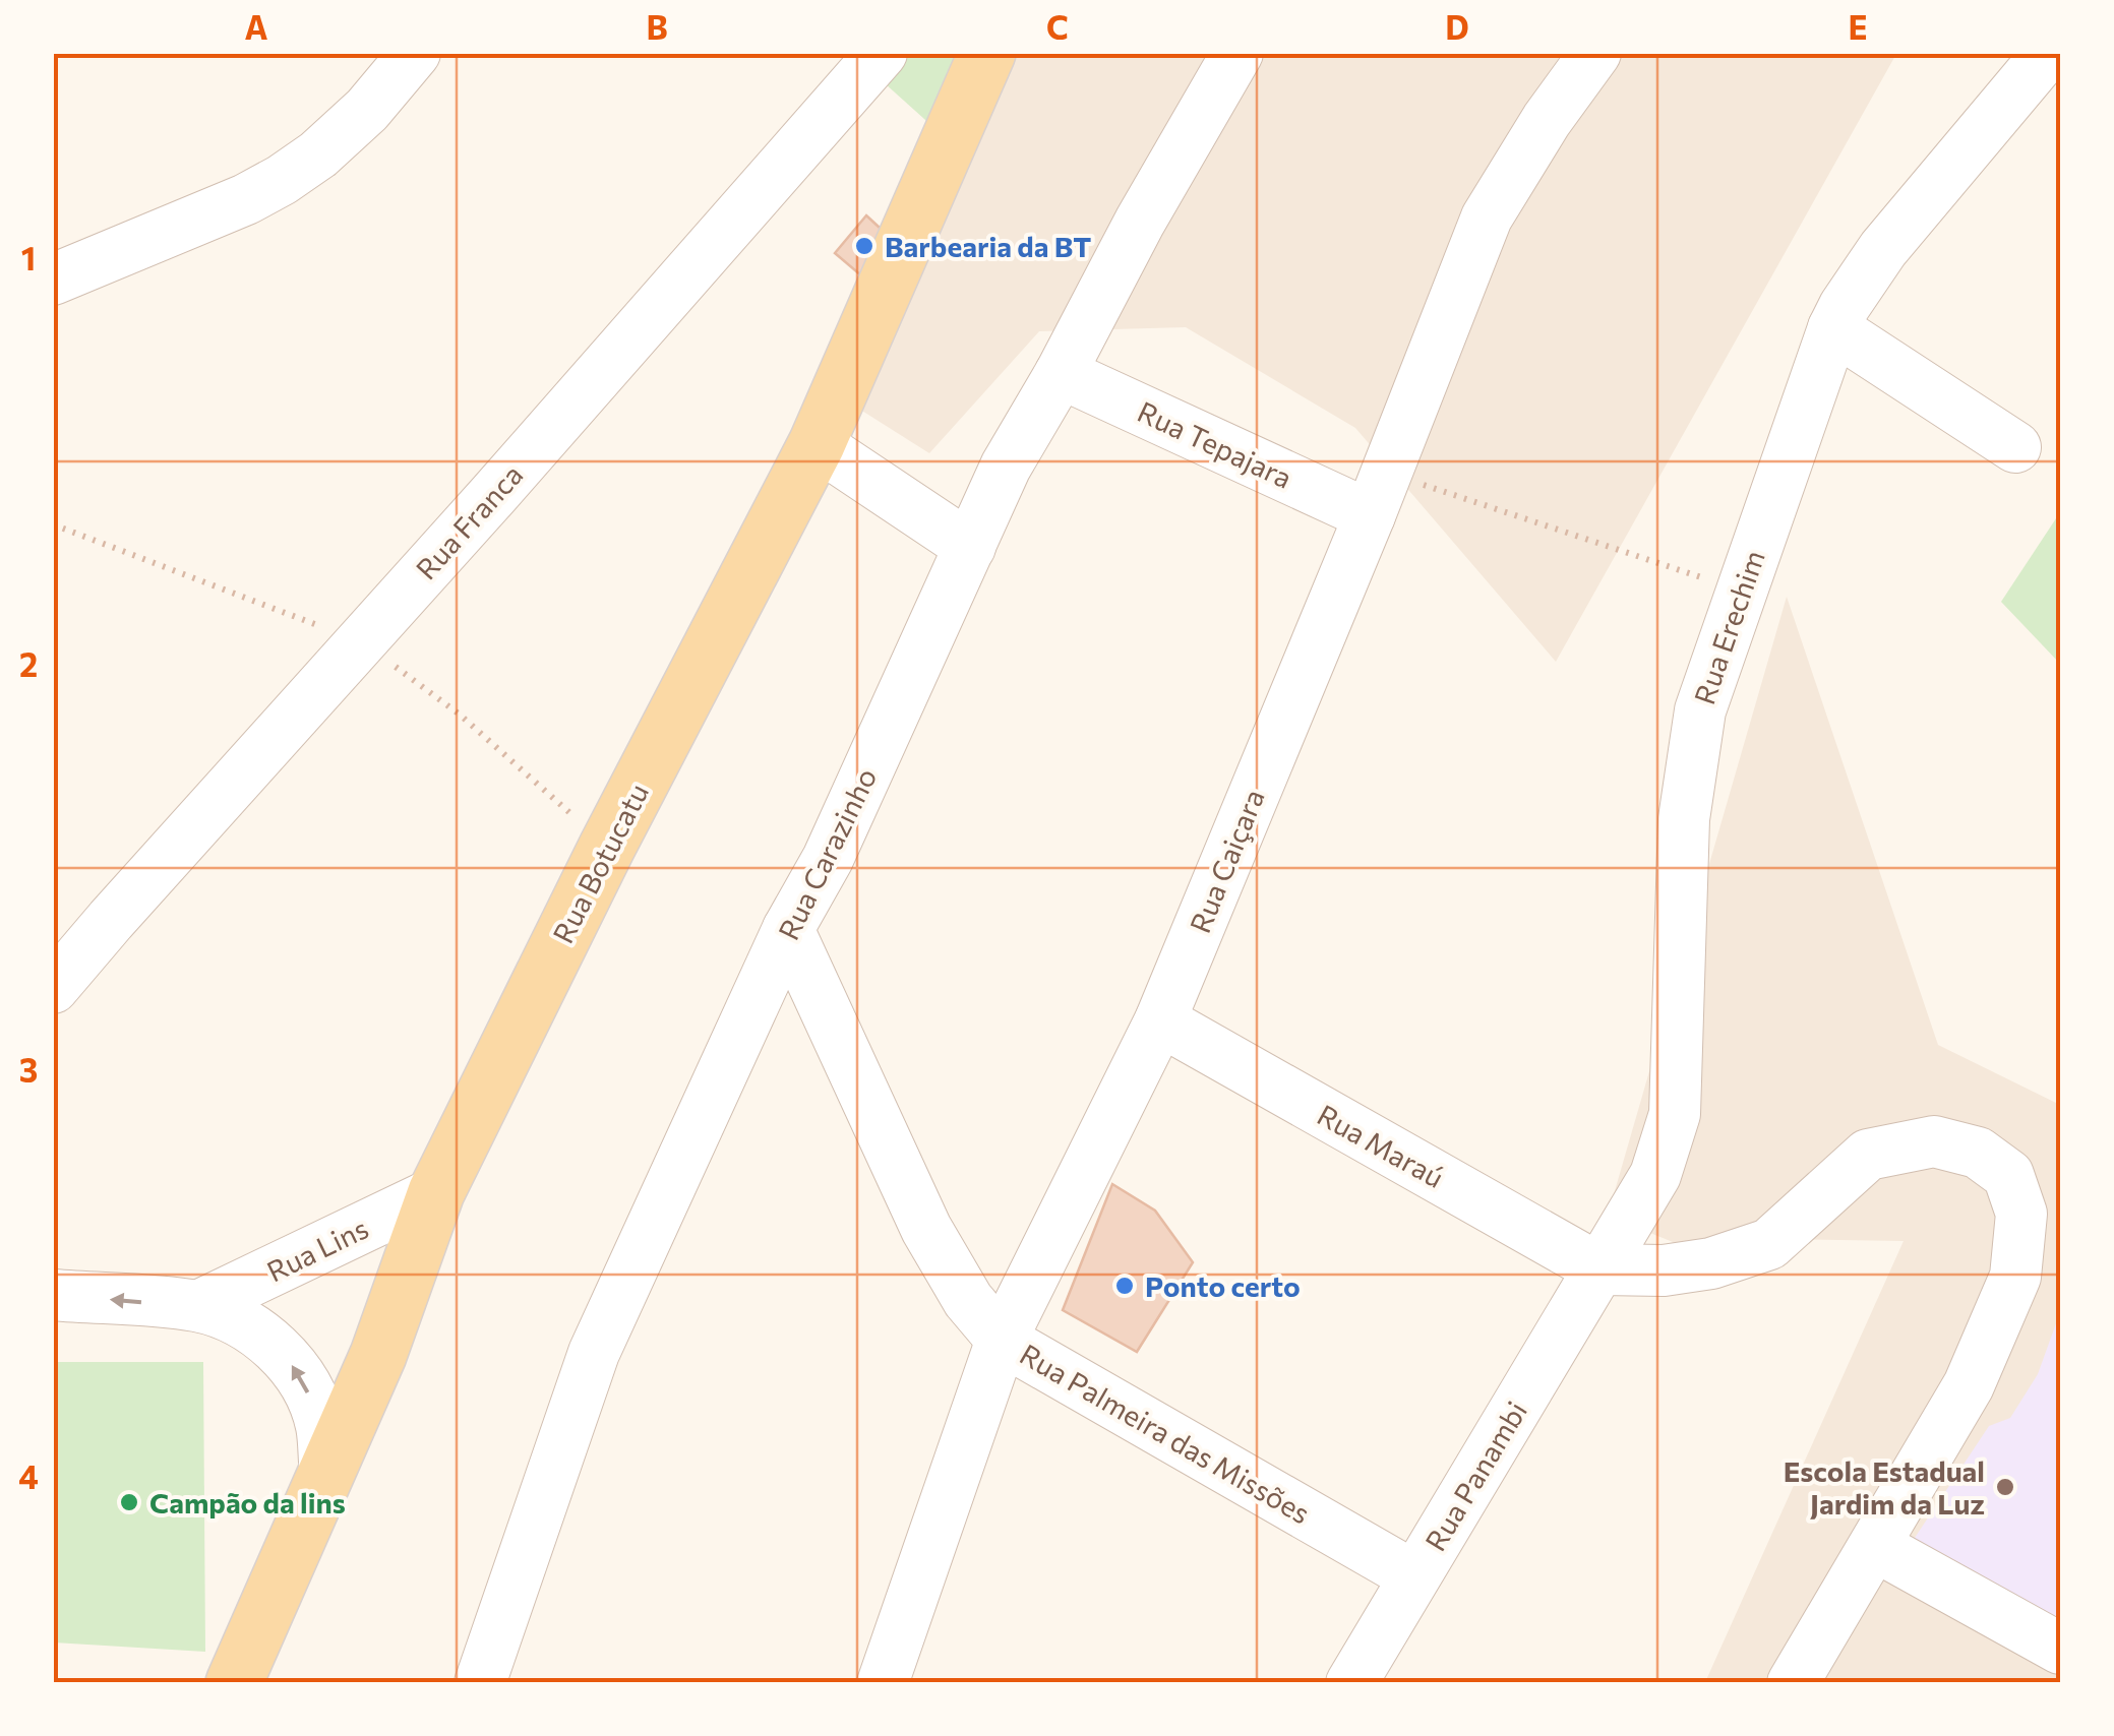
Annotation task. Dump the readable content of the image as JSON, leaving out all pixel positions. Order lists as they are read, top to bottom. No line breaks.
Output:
{"streets":{"main road":["Rua Botucatu"],"street":["Rua Tepajara","Rua Franca","Rua Erechim","Rua Carazinho","Rua Caiçara","Rua Maraú","Rua Lins","Rua Palmeira das Missões","Rua Panambi"]},"crossings":[["Rua Tepajara","Rua Carazinho"],["Rua Tepajara","Rua Caiçara"],["Rua Erechim","Rua Maraú"],["Rua Erechim","Rua Panambi"],["Rua Carazinho","Rua Palmeira das Missões"],["Rua Caiçara","Rua Maraú"],["Rua Caiçara","Rua Palmeira das Missões"],["Rua Botucatu","Rua Lins"],["Rua Maraú","Rua Panambi"],["Rua Palmeira das Missões","Rua Panambi"]],"places":["Barbearia da BT","Ponto certo","Escola Estadual Jardim da Luz","Campão da lins"],"grid":{"columns":["A","B","C","D","E"],"rows":["1","2","3","4"]}}
